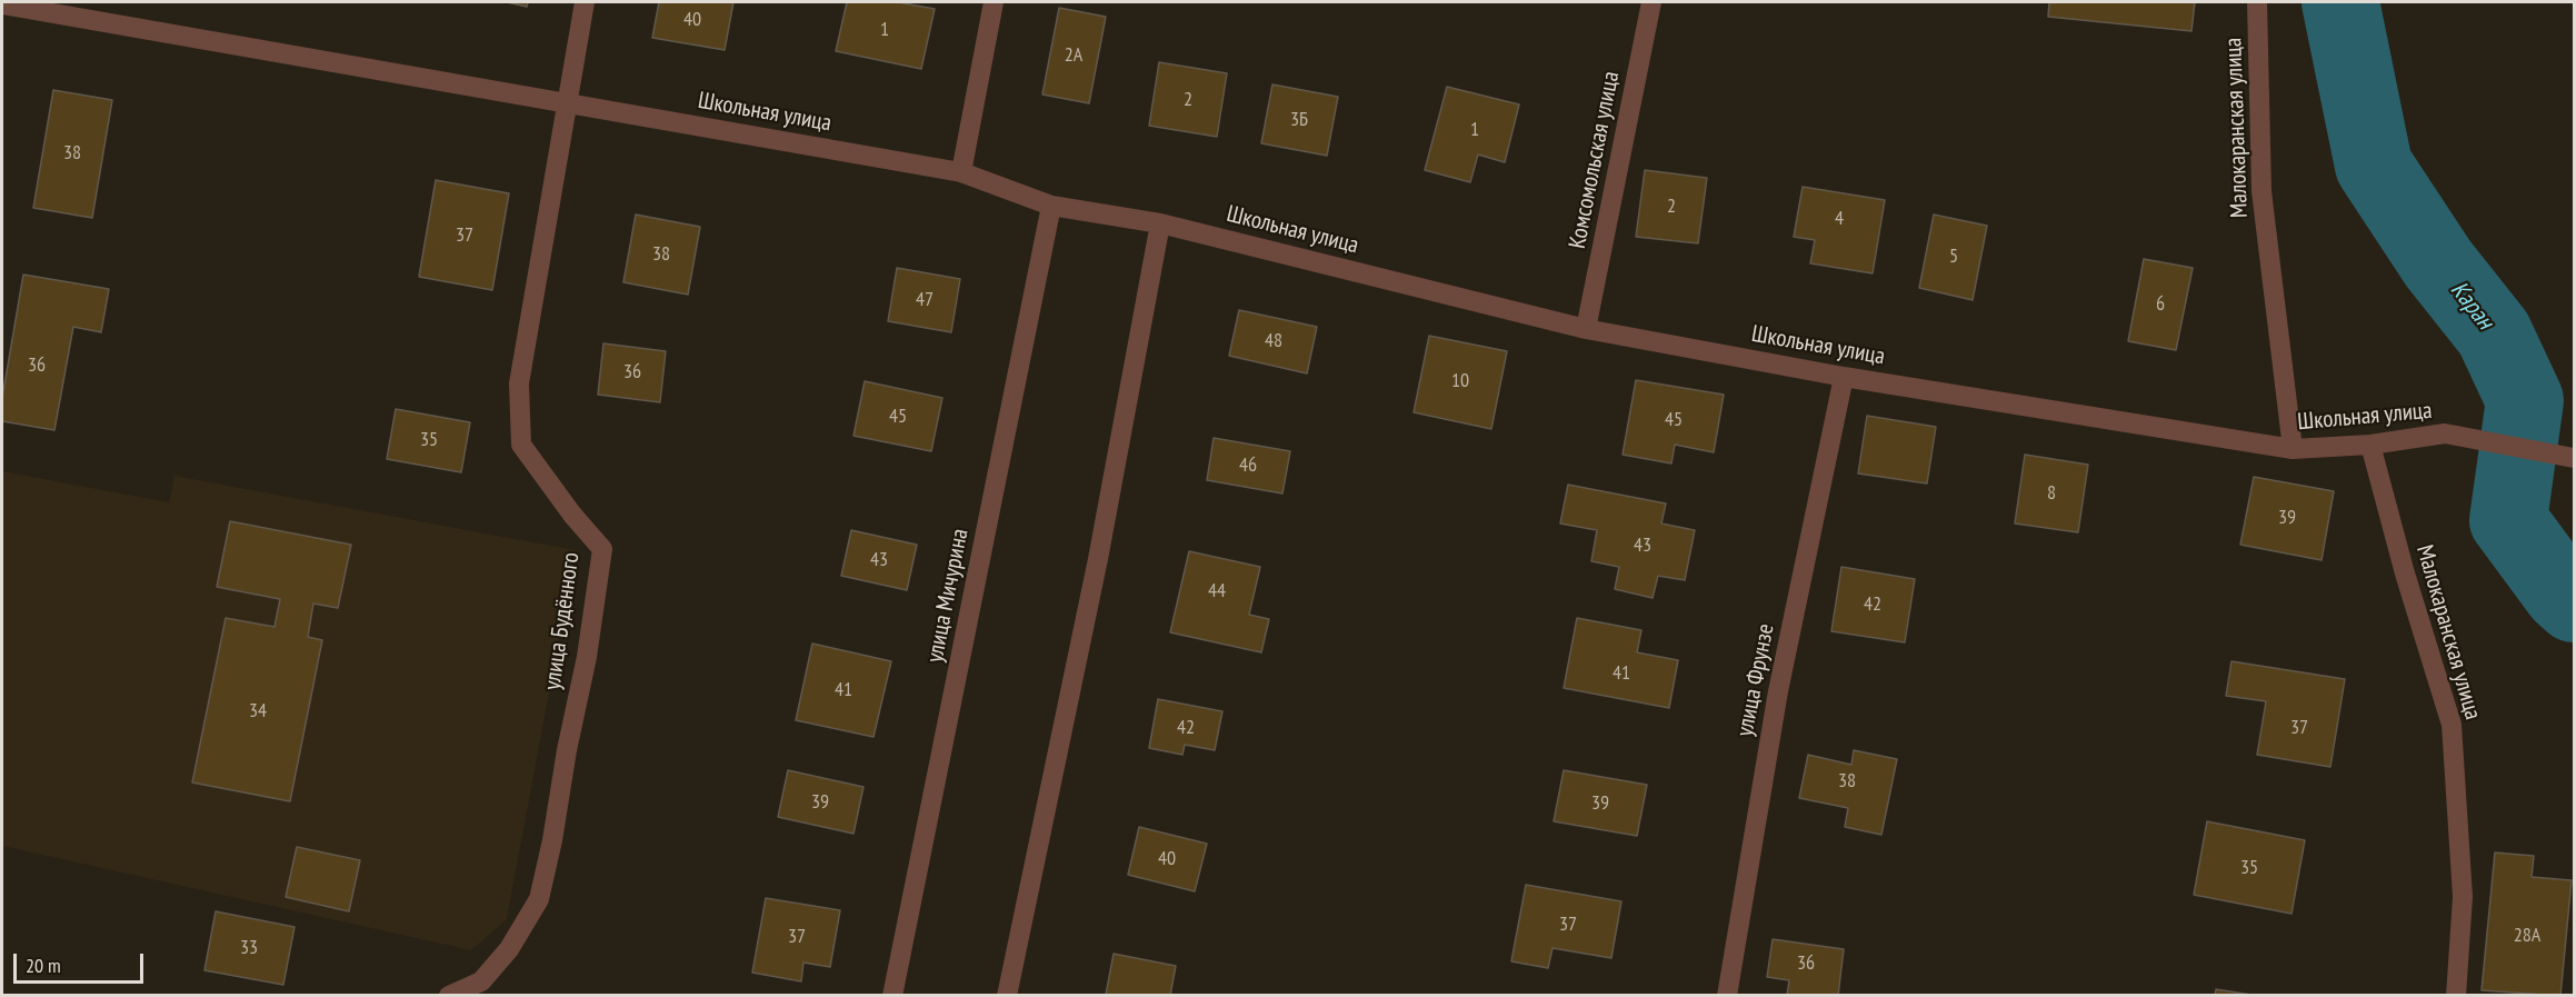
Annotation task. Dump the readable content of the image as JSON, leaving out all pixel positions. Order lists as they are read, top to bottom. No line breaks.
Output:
{"streets":{"street":["Школьная улица","Малокаранская улица","Комсомольская улица","улица Мичурина","улица Будённого","улица Фрунзе"]},"crossings":[["Школьная улица","Малокаранская улица"],["Школьная улица","Комсомольская улица"],["Школьная улица","улица Мичурина"],["Школьная улица","улица Будённого"],["Школьная улица","улица Фрунзе"]],"water":["Каран"],"house_numbers":["40","1","2А","2","3Б","1","38","2","4","37","38","5","47","6","48","36","36","10","45","45","35","46","8","39","43","43","44","42","41","41","34","42","37","38","39","39","40","35","37","28А","37","33","36"],"scale_bar":"20 m"}
